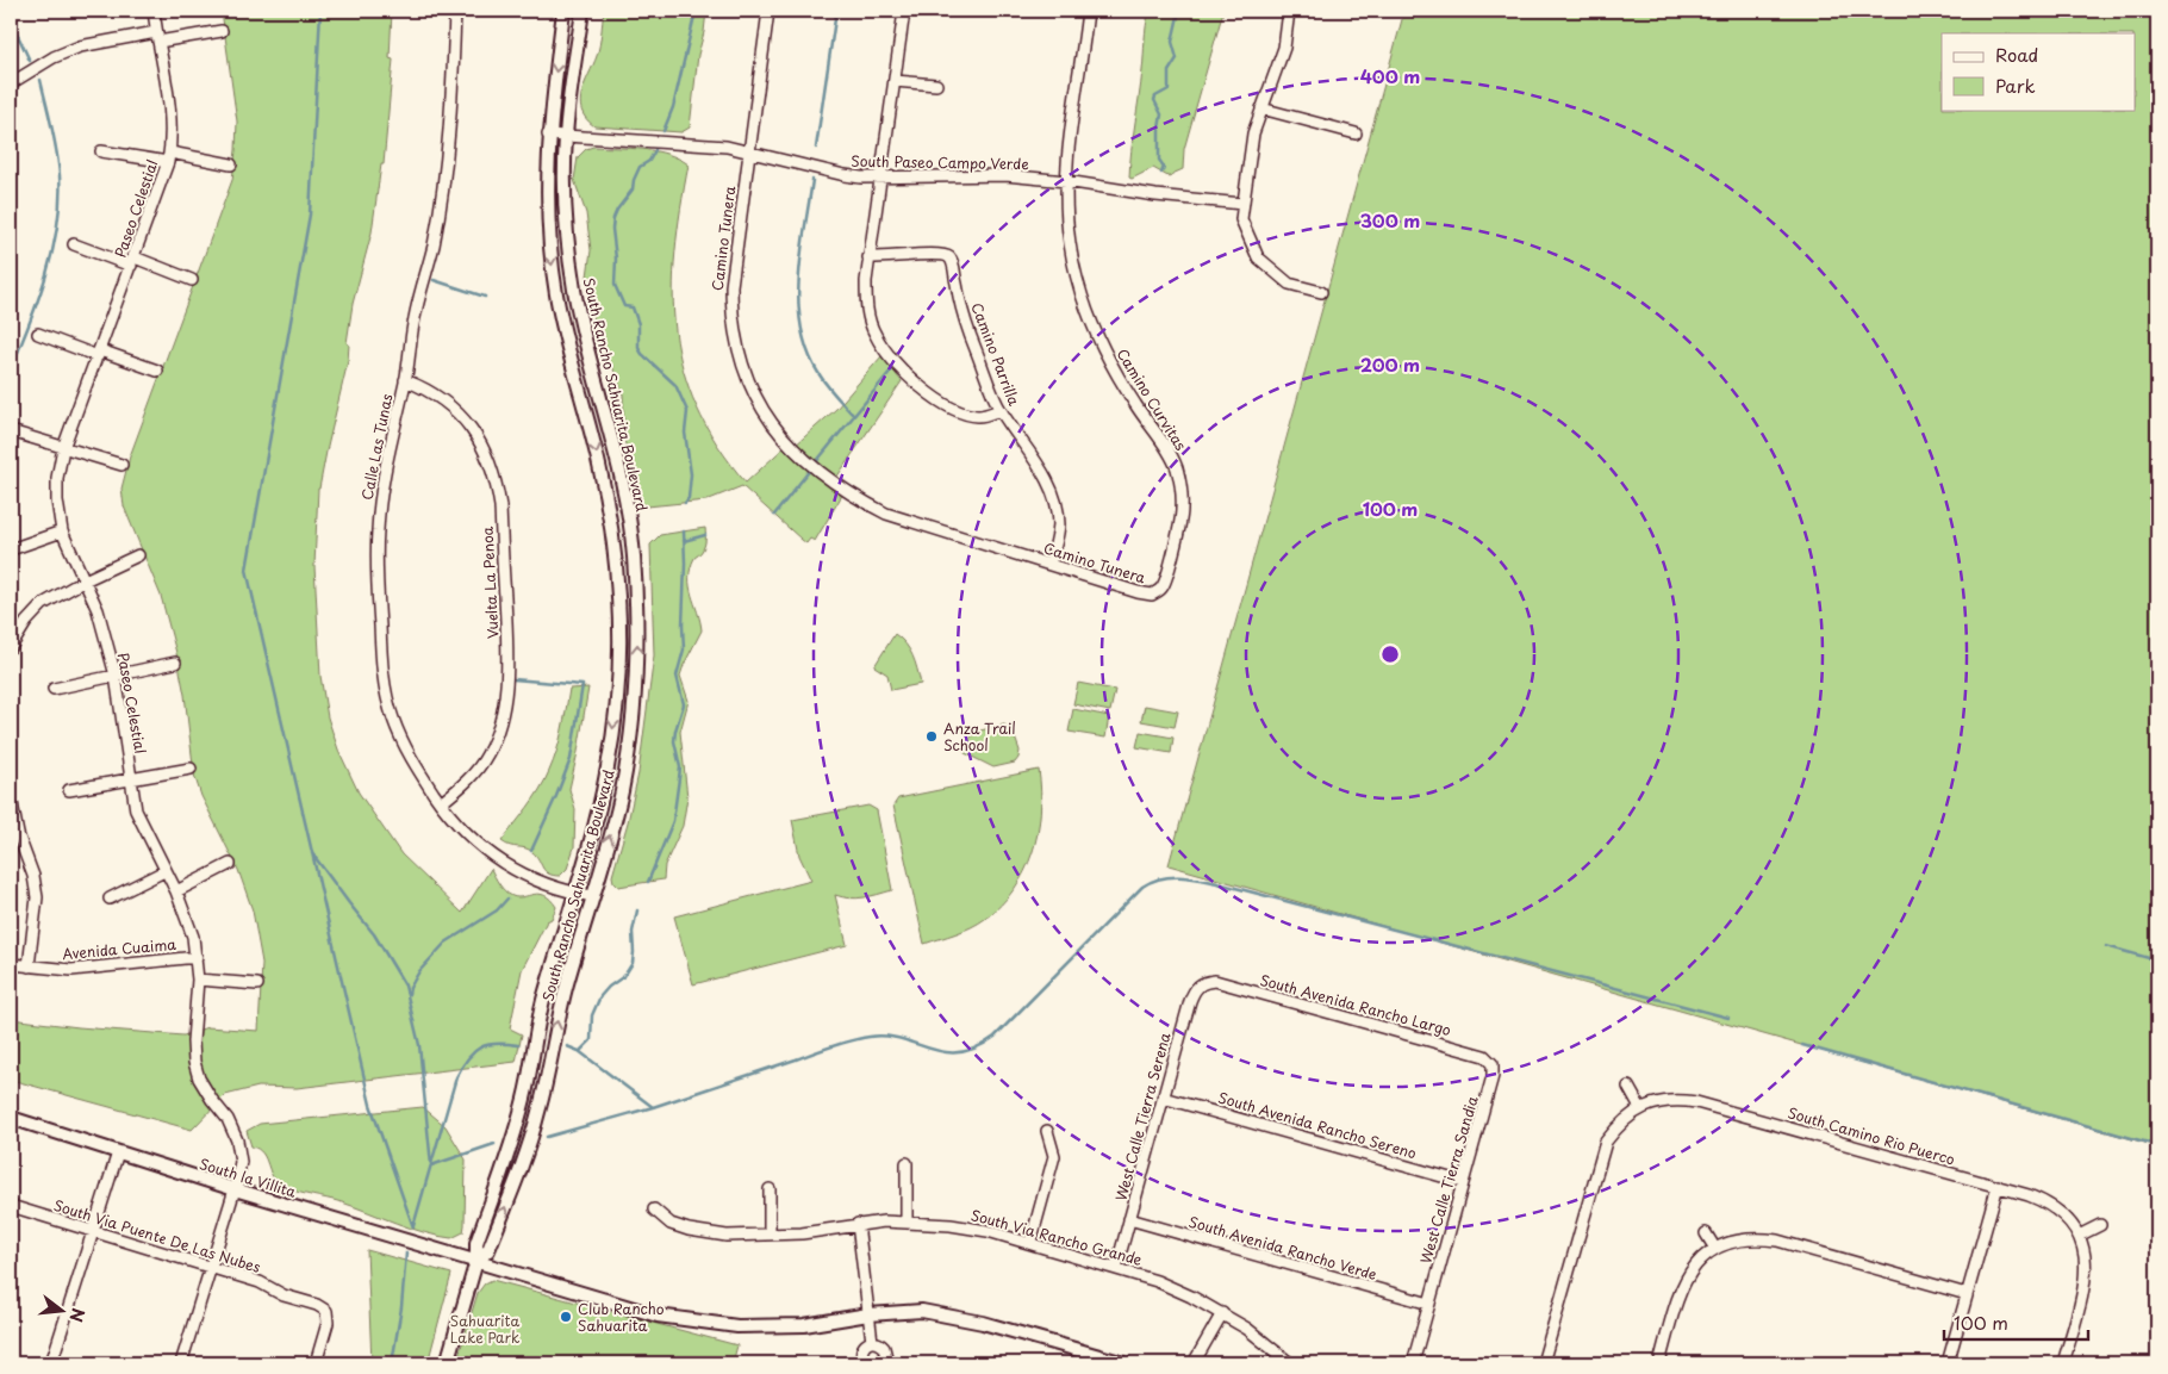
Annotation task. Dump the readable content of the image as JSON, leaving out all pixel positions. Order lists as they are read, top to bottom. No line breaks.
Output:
{"streets":{"street":["South Paseo Campo Verde","Paseo Celestial","Camino Tunera","Camino Parrilla","South Rancho Sahuarita Boulevard","Camino Curvitas","Calle Las Tunas","Vuelta La Penoa","Avenida Cuaima","South Avenida Rancho Largo","West Calle Tierra Serena","South Avenida Rancho Sereno","South Camino Rio Puerco","South la Villita","West Calle Tierra Sandia","South Via Puente De Las Nubes","South Via Rancho Grande","South Avenida Rancho Verde"]},"crossings":[["South Paseo Campo Verde","Camino Tunera"],["South Paseo Campo Verde","South Rancho Sahuarita Boulevard"],["South Paseo Campo Verde","Camino Curvitas"],["Paseo Celestial","Avenida Cuaima"],["Paseo Celestial","South la Villita"],["Paseo Celestial","South Via Puente De Las Nubes"],["Camino Tunera","Camino Parrilla"],["Camino Tunera","Camino Curvitas"],["South Rancho Sahuarita Boulevard","Calle Las Tunas"],["South Rancho Sahuarita Boulevard","South la Villita"],["Calle Las Tunas","Vuelta La Penoa"],["South Avenida Rancho Largo","West Calle Tierra Serena"],["South Avenida Rancho Largo","West Calle Tierra Sandia"],["West Calle Tierra Serena","South Avenida Rancho Sereno"],["West Calle Tierra Serena","South Via Rancho Grande"],["West Calle Tierra Serena","South Avenida Rancho Verde"],["South Avenida Rancho Sereno","West Calle Tierra Sandia"],["West Calle Tierra Sandia","South Avenida Rancho Verde"]],"parks":["Sahuarita Lake Park"],"places":["Anza Trail School","Club Rancho Sahuarita"],"legend":["Road","Park"],"scale_bar":"100 m","north":"right","rings":["400 m","300 m","200 m","100 m"]}
